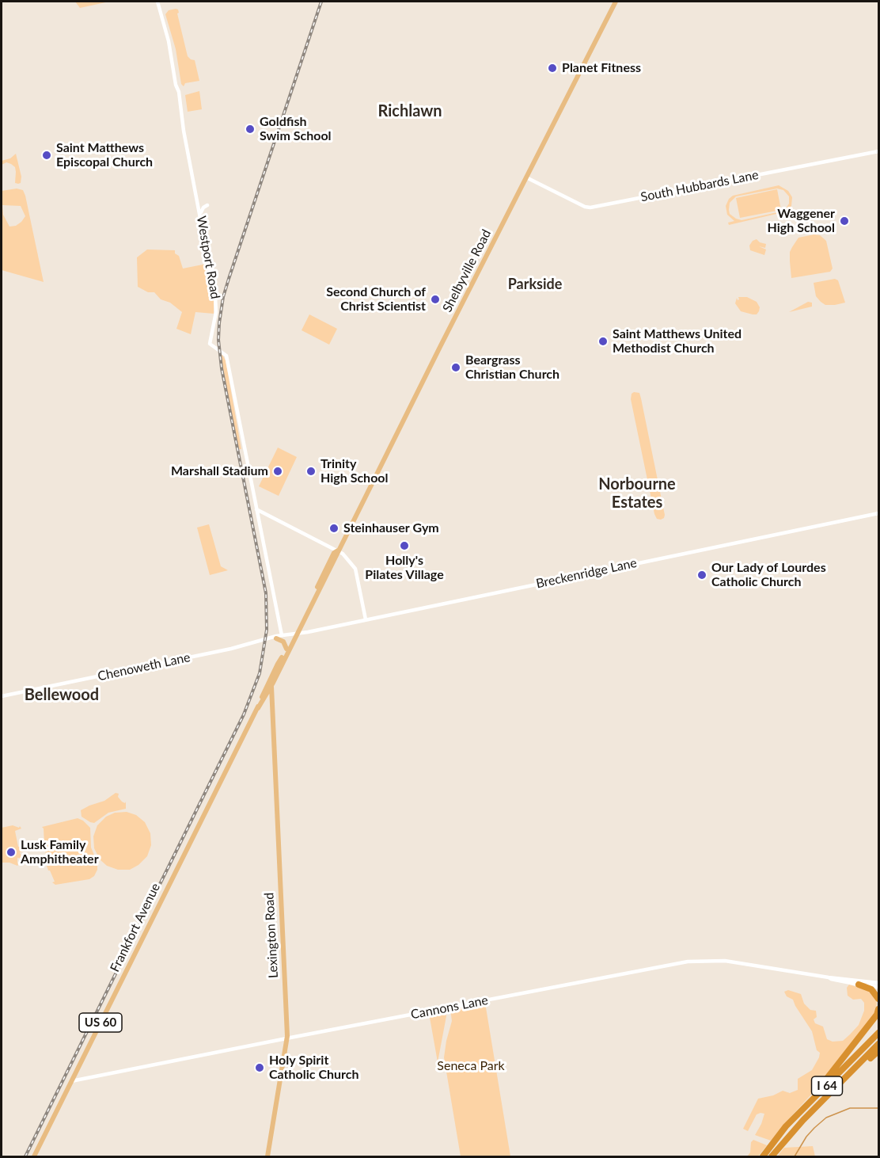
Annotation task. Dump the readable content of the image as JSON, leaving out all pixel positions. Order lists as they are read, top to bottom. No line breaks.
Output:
{"streets":{"highway":["I 64"],"main road":["South Hubbards Lane","Westport Road","Shelbyville Road","Breckenridge Lane","Chenoweth Lane","Frankfort Avenue","Lexington Road","Cannons Lane","US 60"]},"crossings":[["South Hubbards Lane","Shelbyville Road"],["Westport Road","Chenoweth Lane"],["Shelbyville Road","Breckenridge Lane"],["Shelbyville Road","Chenoweth Lane"],["Shelbyville Road","Frankfort Avenue"],["Shelbyville Road","Lexington Road"],["Breckenridge Lane","Chenoweth Lane"],["Frankfort Avenue","Lexington Road"],["Frankfort Avenue","Cannons Lane"],["Lexington Road","Cannons Lane"]],"districts":["Richlawn","Parkside","Norbourne Estates","Bellewood"],"parks":["Seneca Park"],"places":["Planet Fitness","Goldfish Swim School","Saint Matthews Episcopal Church","Waggener High School","Second Church of Christ Scientist","Saint Matthews United Methodist Church","Beargrass Christian Church","Marshall Stadium","Trinity High School","Steinhauser Gym","Holly's Pilates Village","Our Lady of Lourdes Catholic Church","Lusk Family Amphitheater","Holy Spirit Catholic Church"]}
